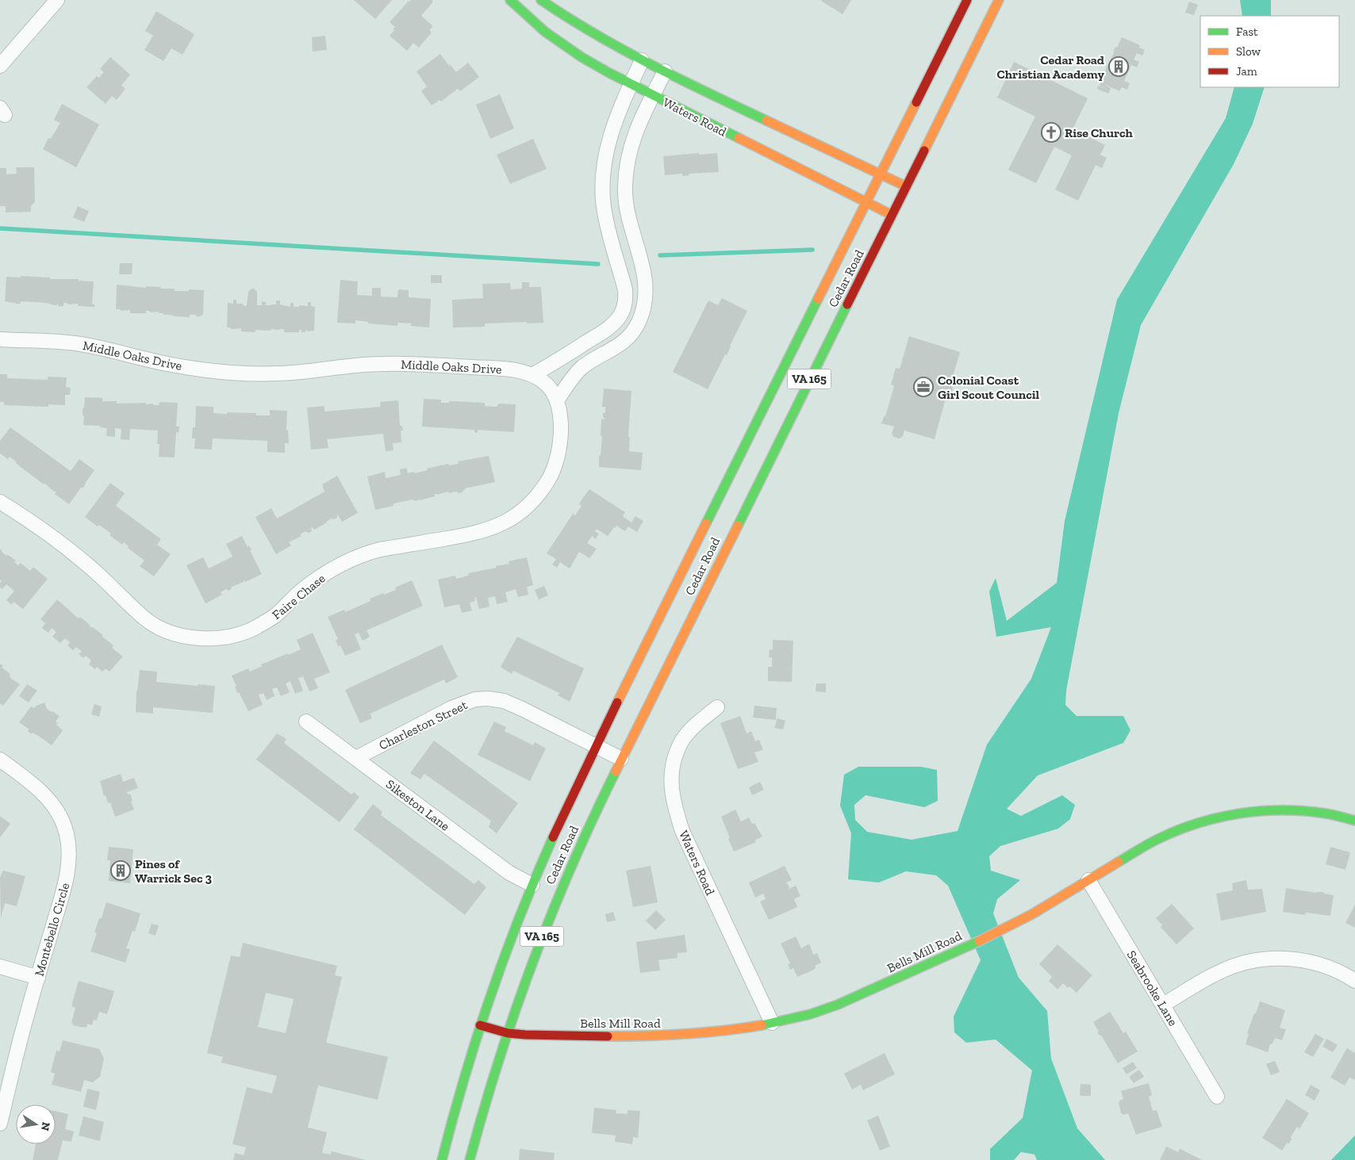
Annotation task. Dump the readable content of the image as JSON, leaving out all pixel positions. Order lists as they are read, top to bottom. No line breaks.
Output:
{"streets":{"main road":["Waters Road","Cedar Road","VA 165","Bells Mill Road"],"street":["Middle Oaks Drive","Faire Chase","Charleston Street","Sikeston Lane","Montebello Circle","Seabrooke Lane"]},"crossings":[["Waters Road","Cedar Road"],["Waters Road","Bells Mill Road"],["Cedar Road","Charleston Street"],["Cedar Road","Sikeston Lane"],["Cedar Road","Bells Mill Road"],["Middle Oaks Drive","Faire Chase"],["Charleston Street","Sikeston Lane"],["Bells Mill Road","Seabrooke Lane"]],"places":{"building":["Cedar Road Christian Academy","Pines of Warrick Sec 3"],"church":["Rise Church"],"office":["Colonial Coast Girl Scout Council"]},"legend":["Fast","Slow","Jam"],"north":"right"}
